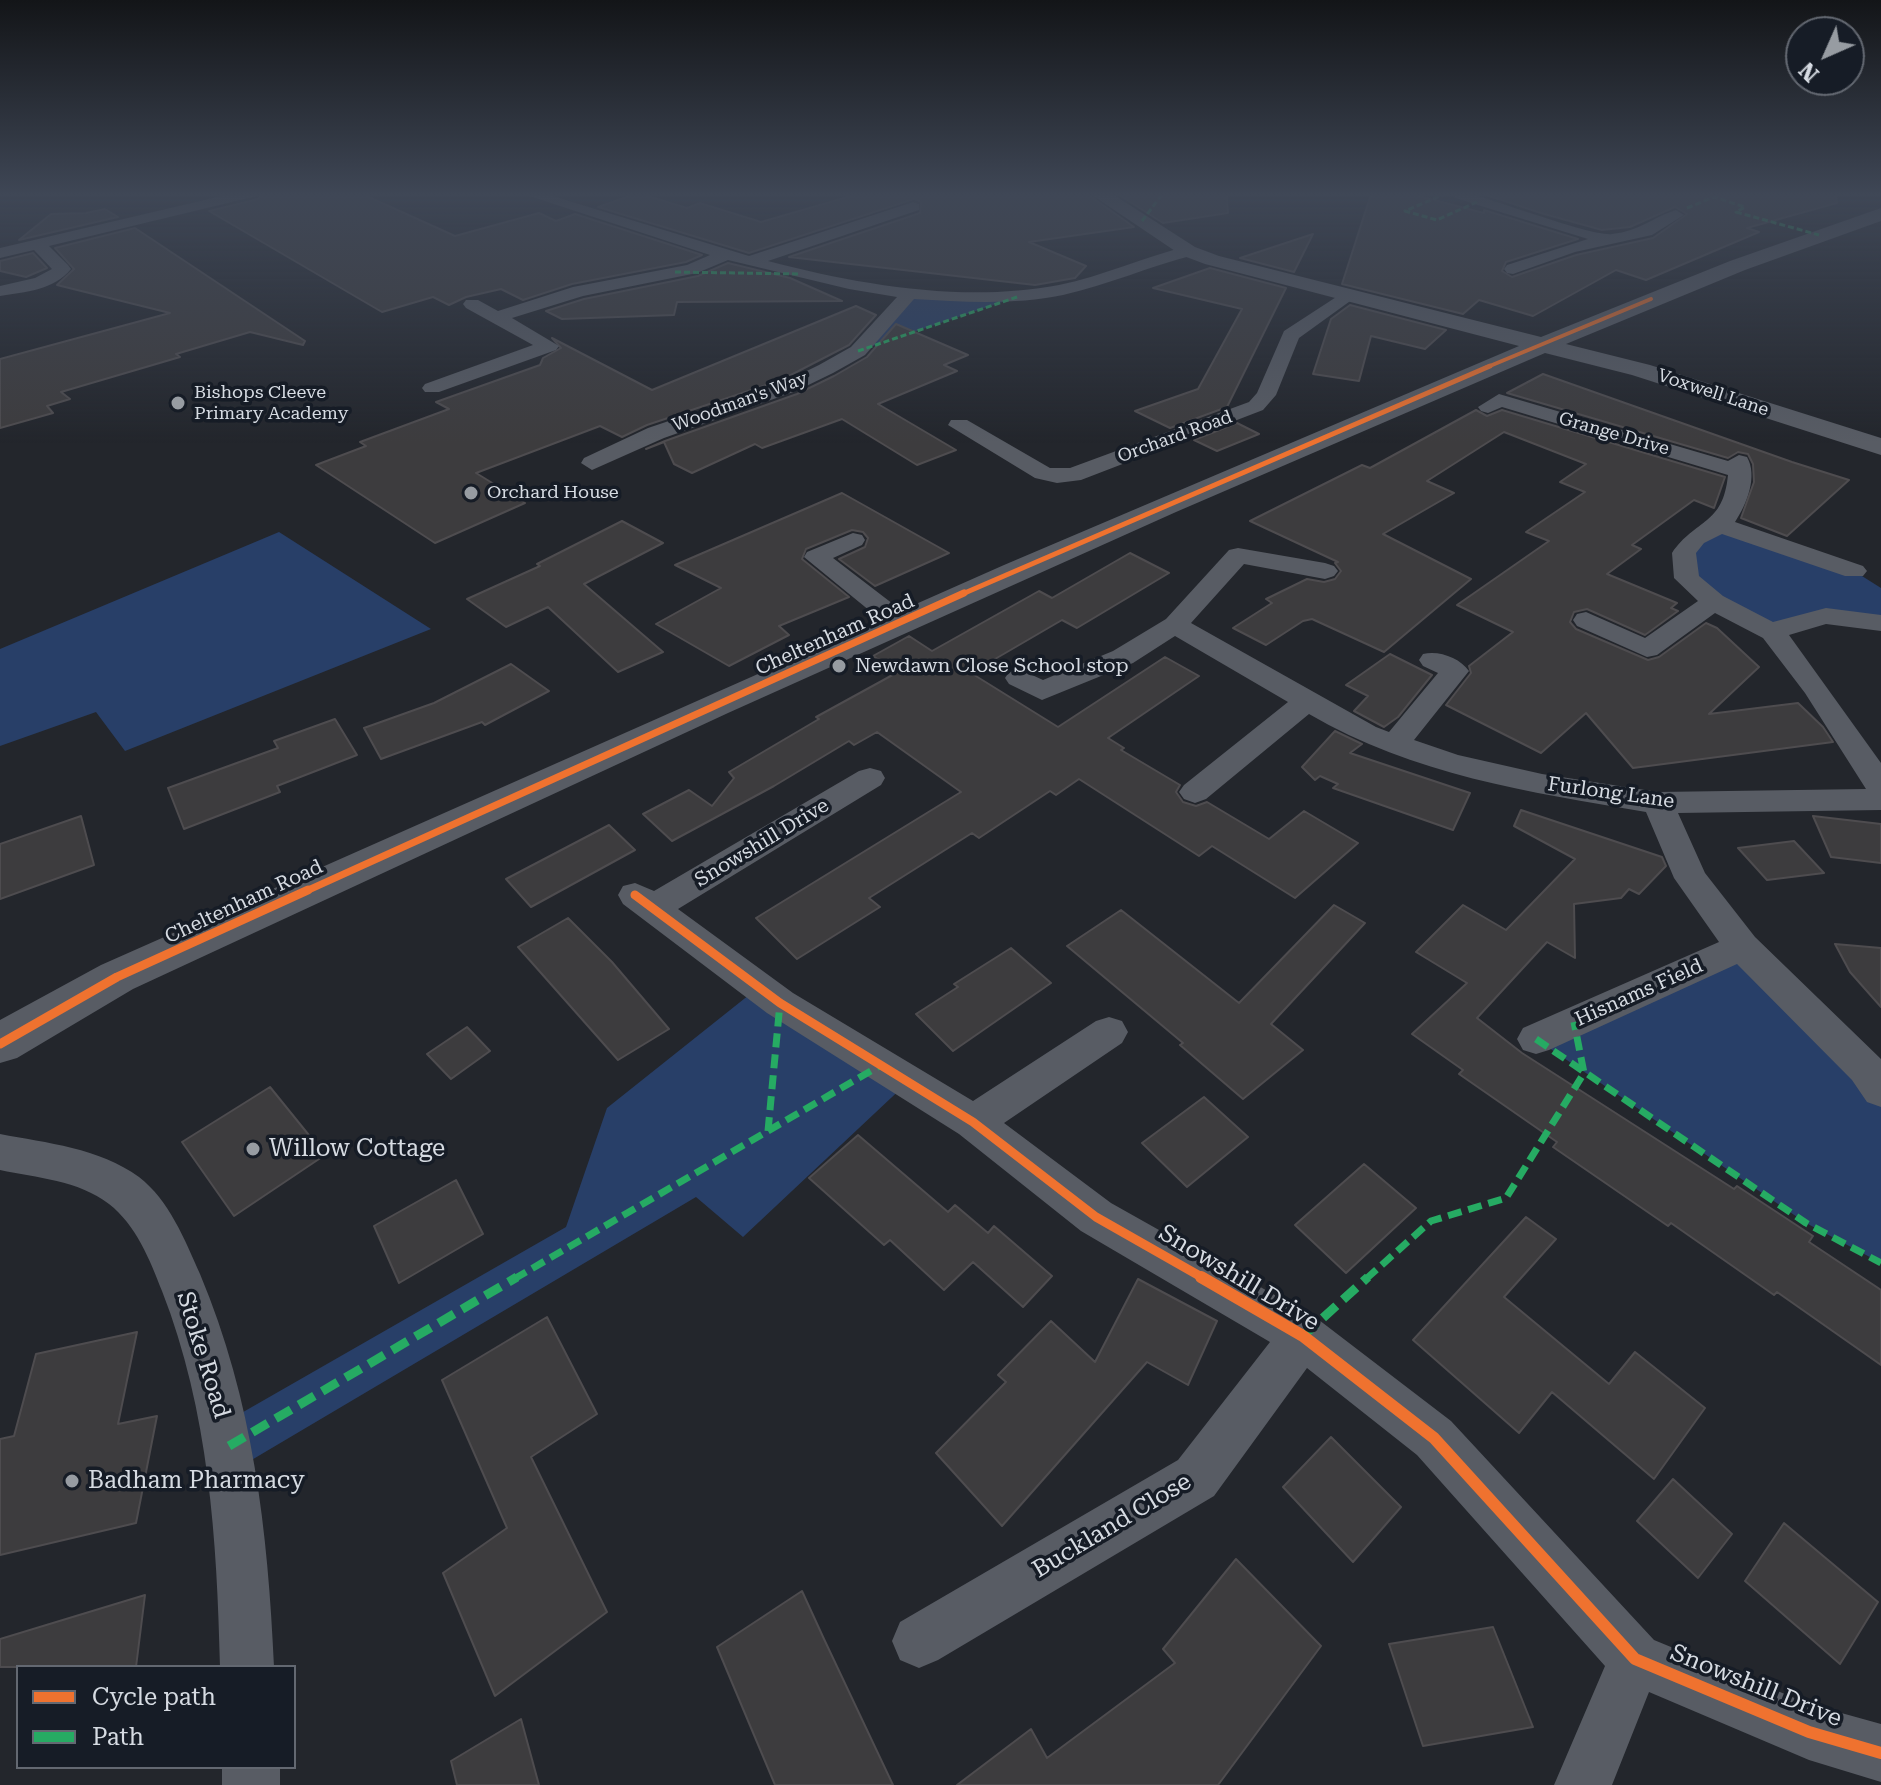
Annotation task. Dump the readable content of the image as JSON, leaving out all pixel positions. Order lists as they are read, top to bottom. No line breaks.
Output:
{"streets":{"street":["Voxwell Lane","Woodman's Way","Grange Drive","Orchard Road","Cheltenham Road","Furlong Lane","Snowshill Drive","Hisnams Field","Stoke Road","Buckland Close"]},"crossings":[["Voxwell Lane","Orchard Road"],["Voxwell Lane","Cheltenham Road"],["Snowshill Drive","Buckland Close"]],"places":["Bishops Cleeve Primary Academy","Orchard House","Newdawn Close School stop","Willow Cottage","Badham Pharmacy"],"legend":["Cycle path","Path"],"north":"bottom left"}
